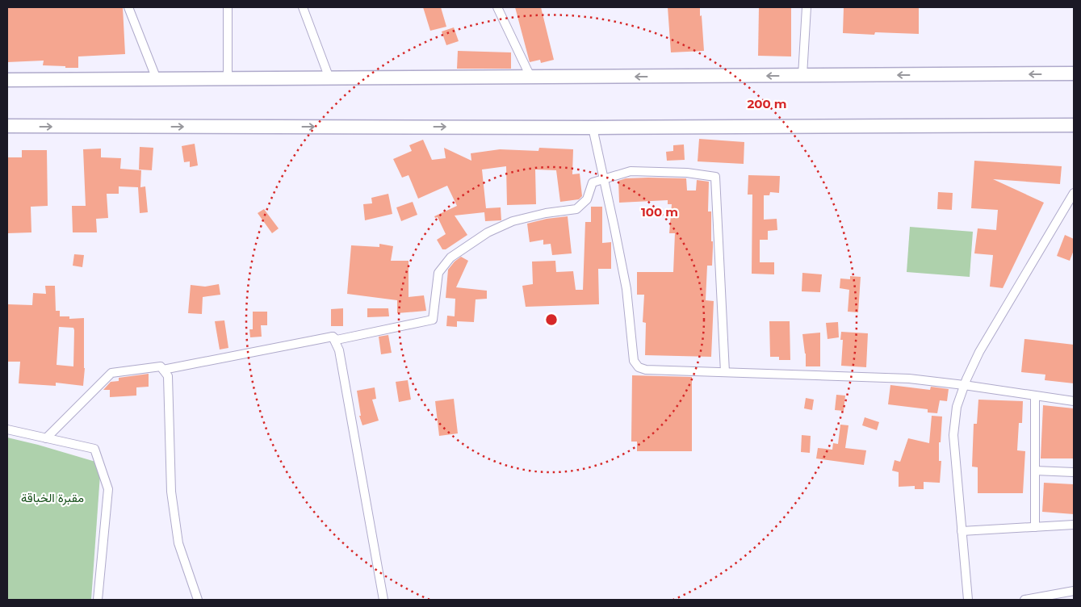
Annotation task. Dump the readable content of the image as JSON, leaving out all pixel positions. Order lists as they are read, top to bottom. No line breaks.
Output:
{"parks":["مقبرة الخباقة"],"rings":["200 m","100 m"]}
